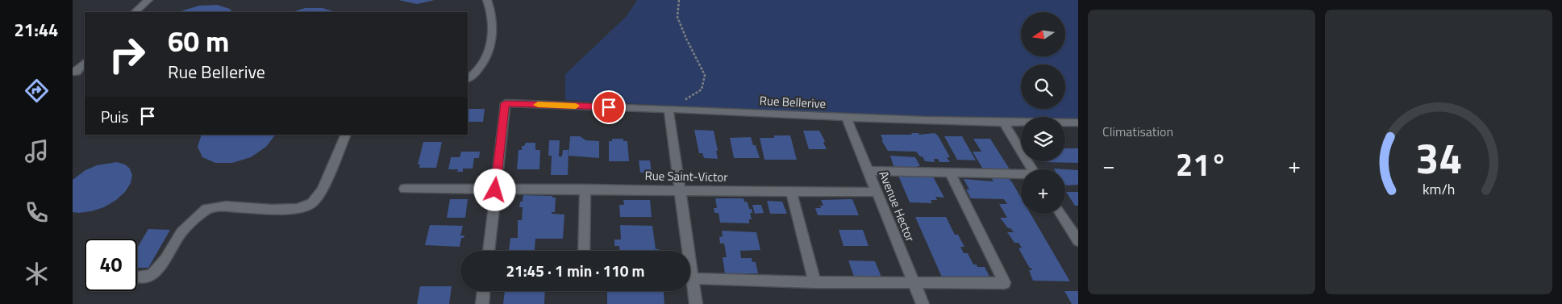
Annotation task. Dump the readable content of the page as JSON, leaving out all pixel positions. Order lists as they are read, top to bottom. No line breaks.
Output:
{"streets":{"street":["Rue Bellerive","Rue Saint-Victor","Avenue Hector"]},"crossings":[["Rue Bellerive","Rue Saint-Victor"],["Rue Bellerive","Avenue Hector"],["Rue Saint-Victor","Avenue Hector"]],"north":"left","page":{"tabs":"21:44","tile":"Climatisation","map_buttons":"+","turn":["60 m","Rue Bellerive"],"then":"Puis","heat":["−","21°","+"],"limit":"40","trip":"21:45 · 1 min · 110 m","gauge":["34","km/h"]}}
